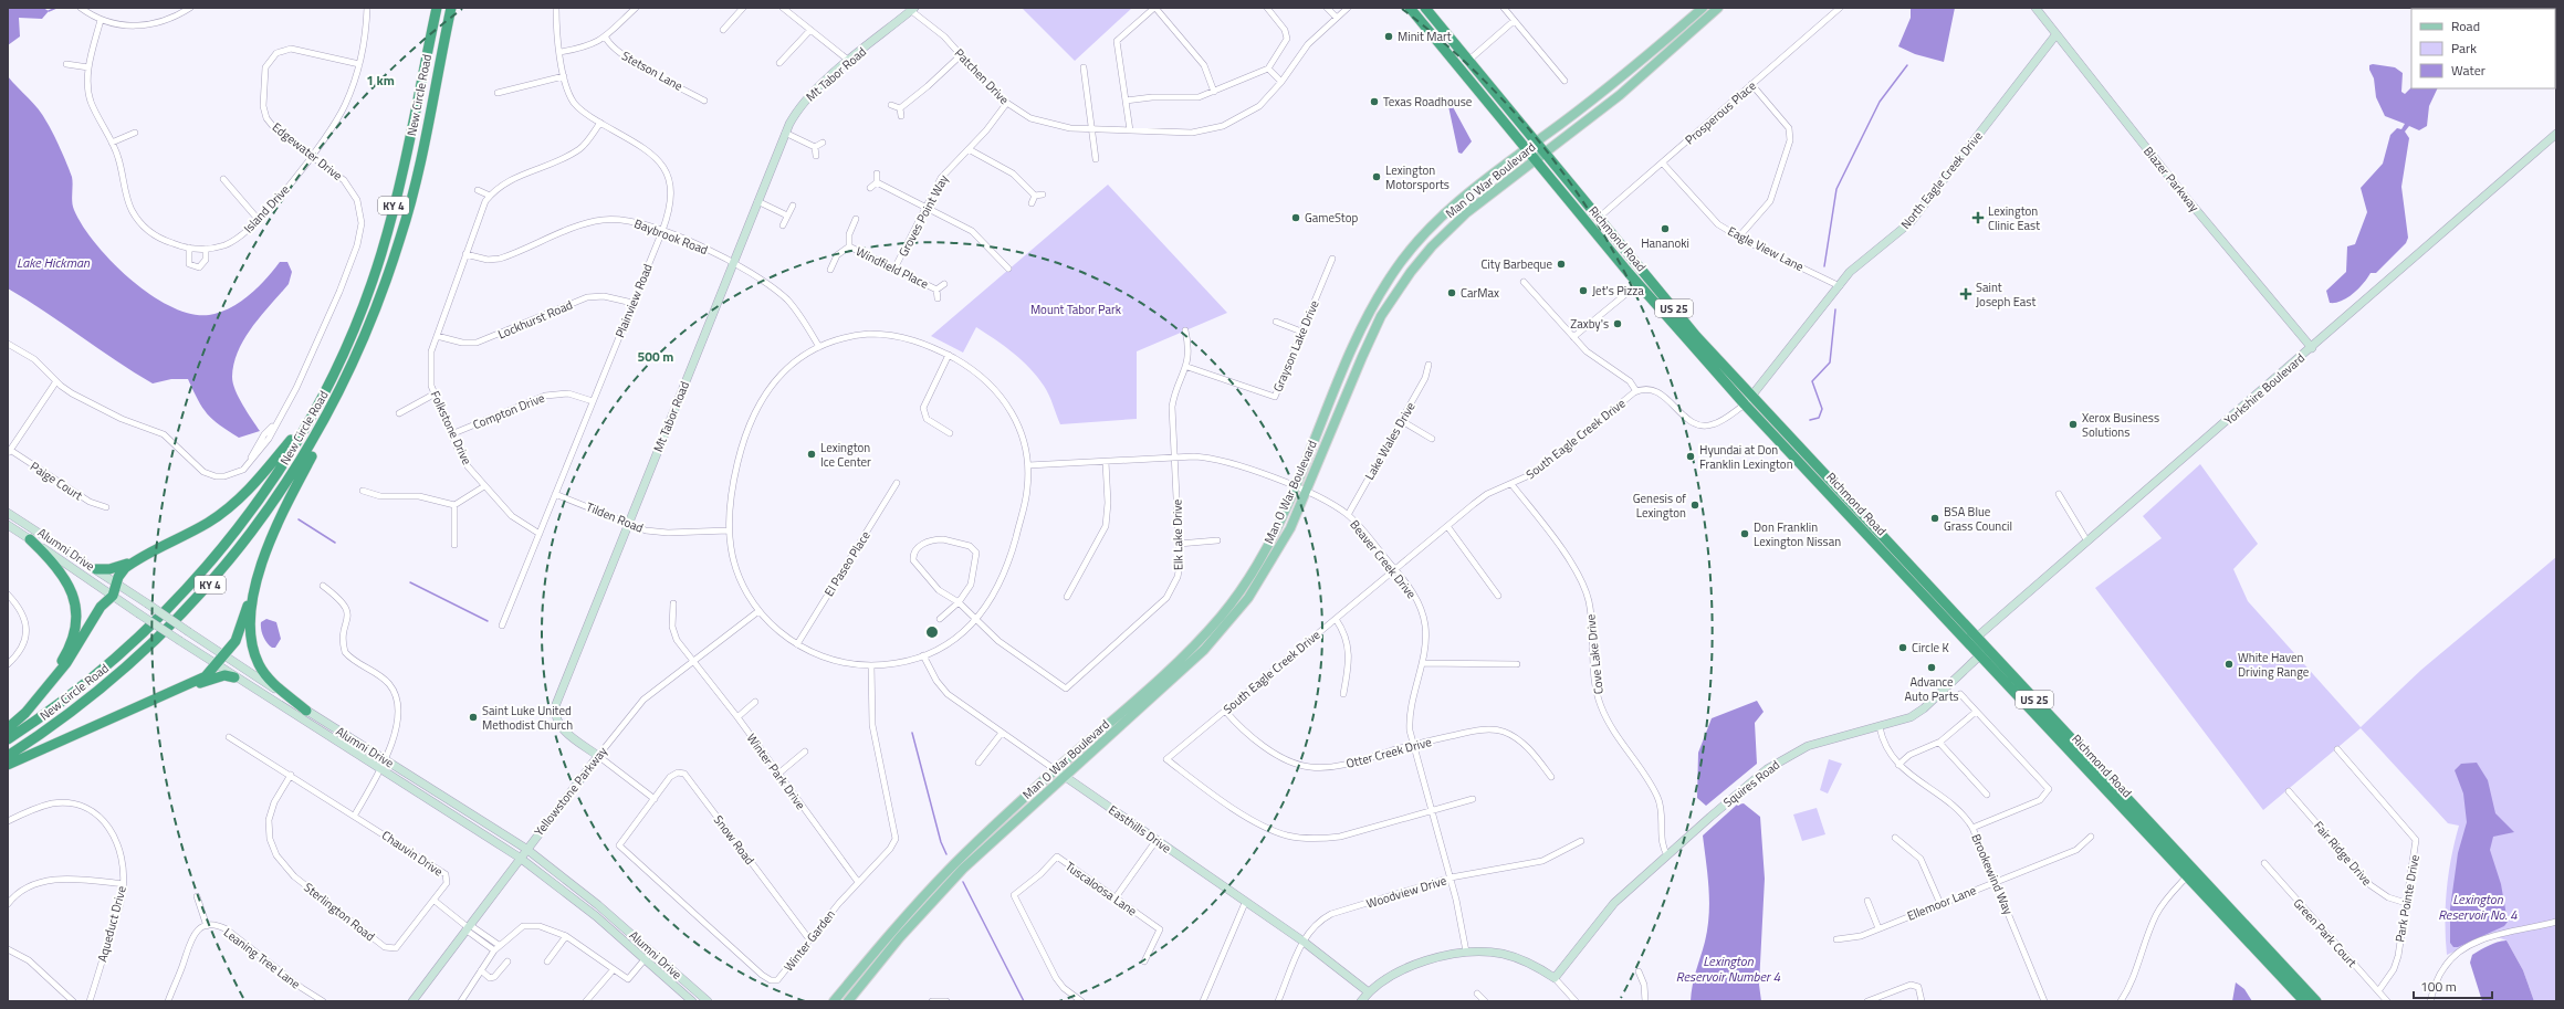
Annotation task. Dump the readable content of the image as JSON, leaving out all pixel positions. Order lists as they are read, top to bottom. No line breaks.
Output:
{"streets":{"highway":["New Circle Road","KY 4","Richmond Road","US 25"],"main road":["Man O War Boulevard"],"street":["Stetson Lane","Mt Tabor Road","Patchen Drive","Prosperous Place","Edgewater Drive","Blazer Parkway","North Eagle Creek Drive","Island Drive","Groves Point Way","Baybrook Road","Eagle View Lane","Windfield Place","Plainview Road","Lockhurst Road","Grayson Lake Drive","Yorkshire Boulevard","Compton Drive","Folkstone Drive","South Eagle Creek Drive","Lake Wales Drive","Paige Court","Tilden Road","Elk Lake Drive","Alumni Drive","Beaver Creek Drive","El Paseo Place","Cove Lake Drive","Otter Creek Drive","Winter Park Drive","Squires Road","Yellowstone Parkway","Easthills Drive","Snow Road","Chauvin Drive","Fair Ridge Drive","Brookewind Way","Tuscaloosa Lane","Woodview Drive","Park Pointe Drive","Ellemoor Lane","Sterlington Road","Aqueduct Drive","Green Park Court","Winter Garden","Leaning Tree Lane"]},"crossings":[["Mt Tabor Road","Patchen Drive"],["Mt Tabor Road","Baybrook Road"],["Mt Tabor Road","Tilden Road"],["Mt Tabor Road","Yellowstone Parkway"],["Patchen Drive","Groves Point Way"],["Prosperous Place","Richmond Road"],["Prosperous Place","Eagle View Lane"],["Edgewater Drive","Island Drive"],["Blazer Parkway","North Eagle Creek Drive"],["Blazer Parkway","Yorkshire Boulevard"],["Man O War Boulevard","Richmond Road"],["Man O War Boulevard","Beaver Creek Drive"],["Man O War Boulevard","Easthills Drive"],["North Eagle Creek Drive","Richmond Road"],["North Eagle Creek Drive","Eagle View Lane"],["North Eagle Creek Drive","South Eagle Creek Drive"],["Groves Point Way","Windfield Place"],["Baybrook Road","Plainview Road"],["Baybrook Road","Folkstone Drive"],["Richmond Road","Yorkshire Boulevard"],["Richmond Road","South Eagle Creek Drive"],["Richmond Road","Squires Road"],["Plainview Road","Lockhurst Road"],["Plainview Road","Compton Drive"],["Plainview Road","Folkstone Drive"],["Plainview Road","Tilden Road"],["Lockhurst Road","Folkstone Drive"],["Grayson Lake Drive","Elk Lake Drive"],["Compton Drive","Folkstone Drive"],["South Eagle Creek Drive","Beaver Creek Drive"],["South Eagle Creek Drive","Cove Lake Drive"],["South Eagle Creek Drive","Otter Creek Drive"],["Lake Wales Drive","Beaver Creek Drive"],["Elk Lake Drive","Beaver Creek Drive"],["Alumni Drive","Yellowstone Parkway"],["Beaver Creek Drive","Otter Creek Drive"],["Beaver Creek Drive","Woodview Drive"],["Cove Lake Drive","Squires Road"],["Winter Park Drive","Yellowstone Parkway"],["Winter Park Drive","Winter Garden"],["Squires Road","Brookewind Way"],["Easthills Drive","Woodview Drive"],["Snow Road","Winter Garden"],["Chauvin Drive","Sterlington Road"],["Fair Ridge Drive","Park Pointe Drive"],["Brookewind Way","Ellemoor Lane"],["Park Pointe Drive","Green Park Court"]],"water":["Lake Hickman","Lexington Reservoir No. 4","Lexington Reservoir Number 4"],"parks":["Mount Tabor Park"],"places":{"other":["Minit Mart","Texas Roadhouse","Lexington Motorsports","GameStop","Hananoki","City Barbeque","Jet's Pizza","CarMax","Zaxby's","Xerox Business Solutions","Lexington Ice Center","Hyundai at Don Franklin Lexington","Genesis of Lexington","BSA Blue Grass Council","Don Franklin Lexington Nissan","Circle K","White Haven Driving Range","Advance Auto Parts","Saint Luke United Methodist Church"],"health":["Lexington Clinic East","Saint Joseph East"]},"legend":["Road","Park","Water"],"scale_bar":"100 m","rings":["1 km","500 m"]}
